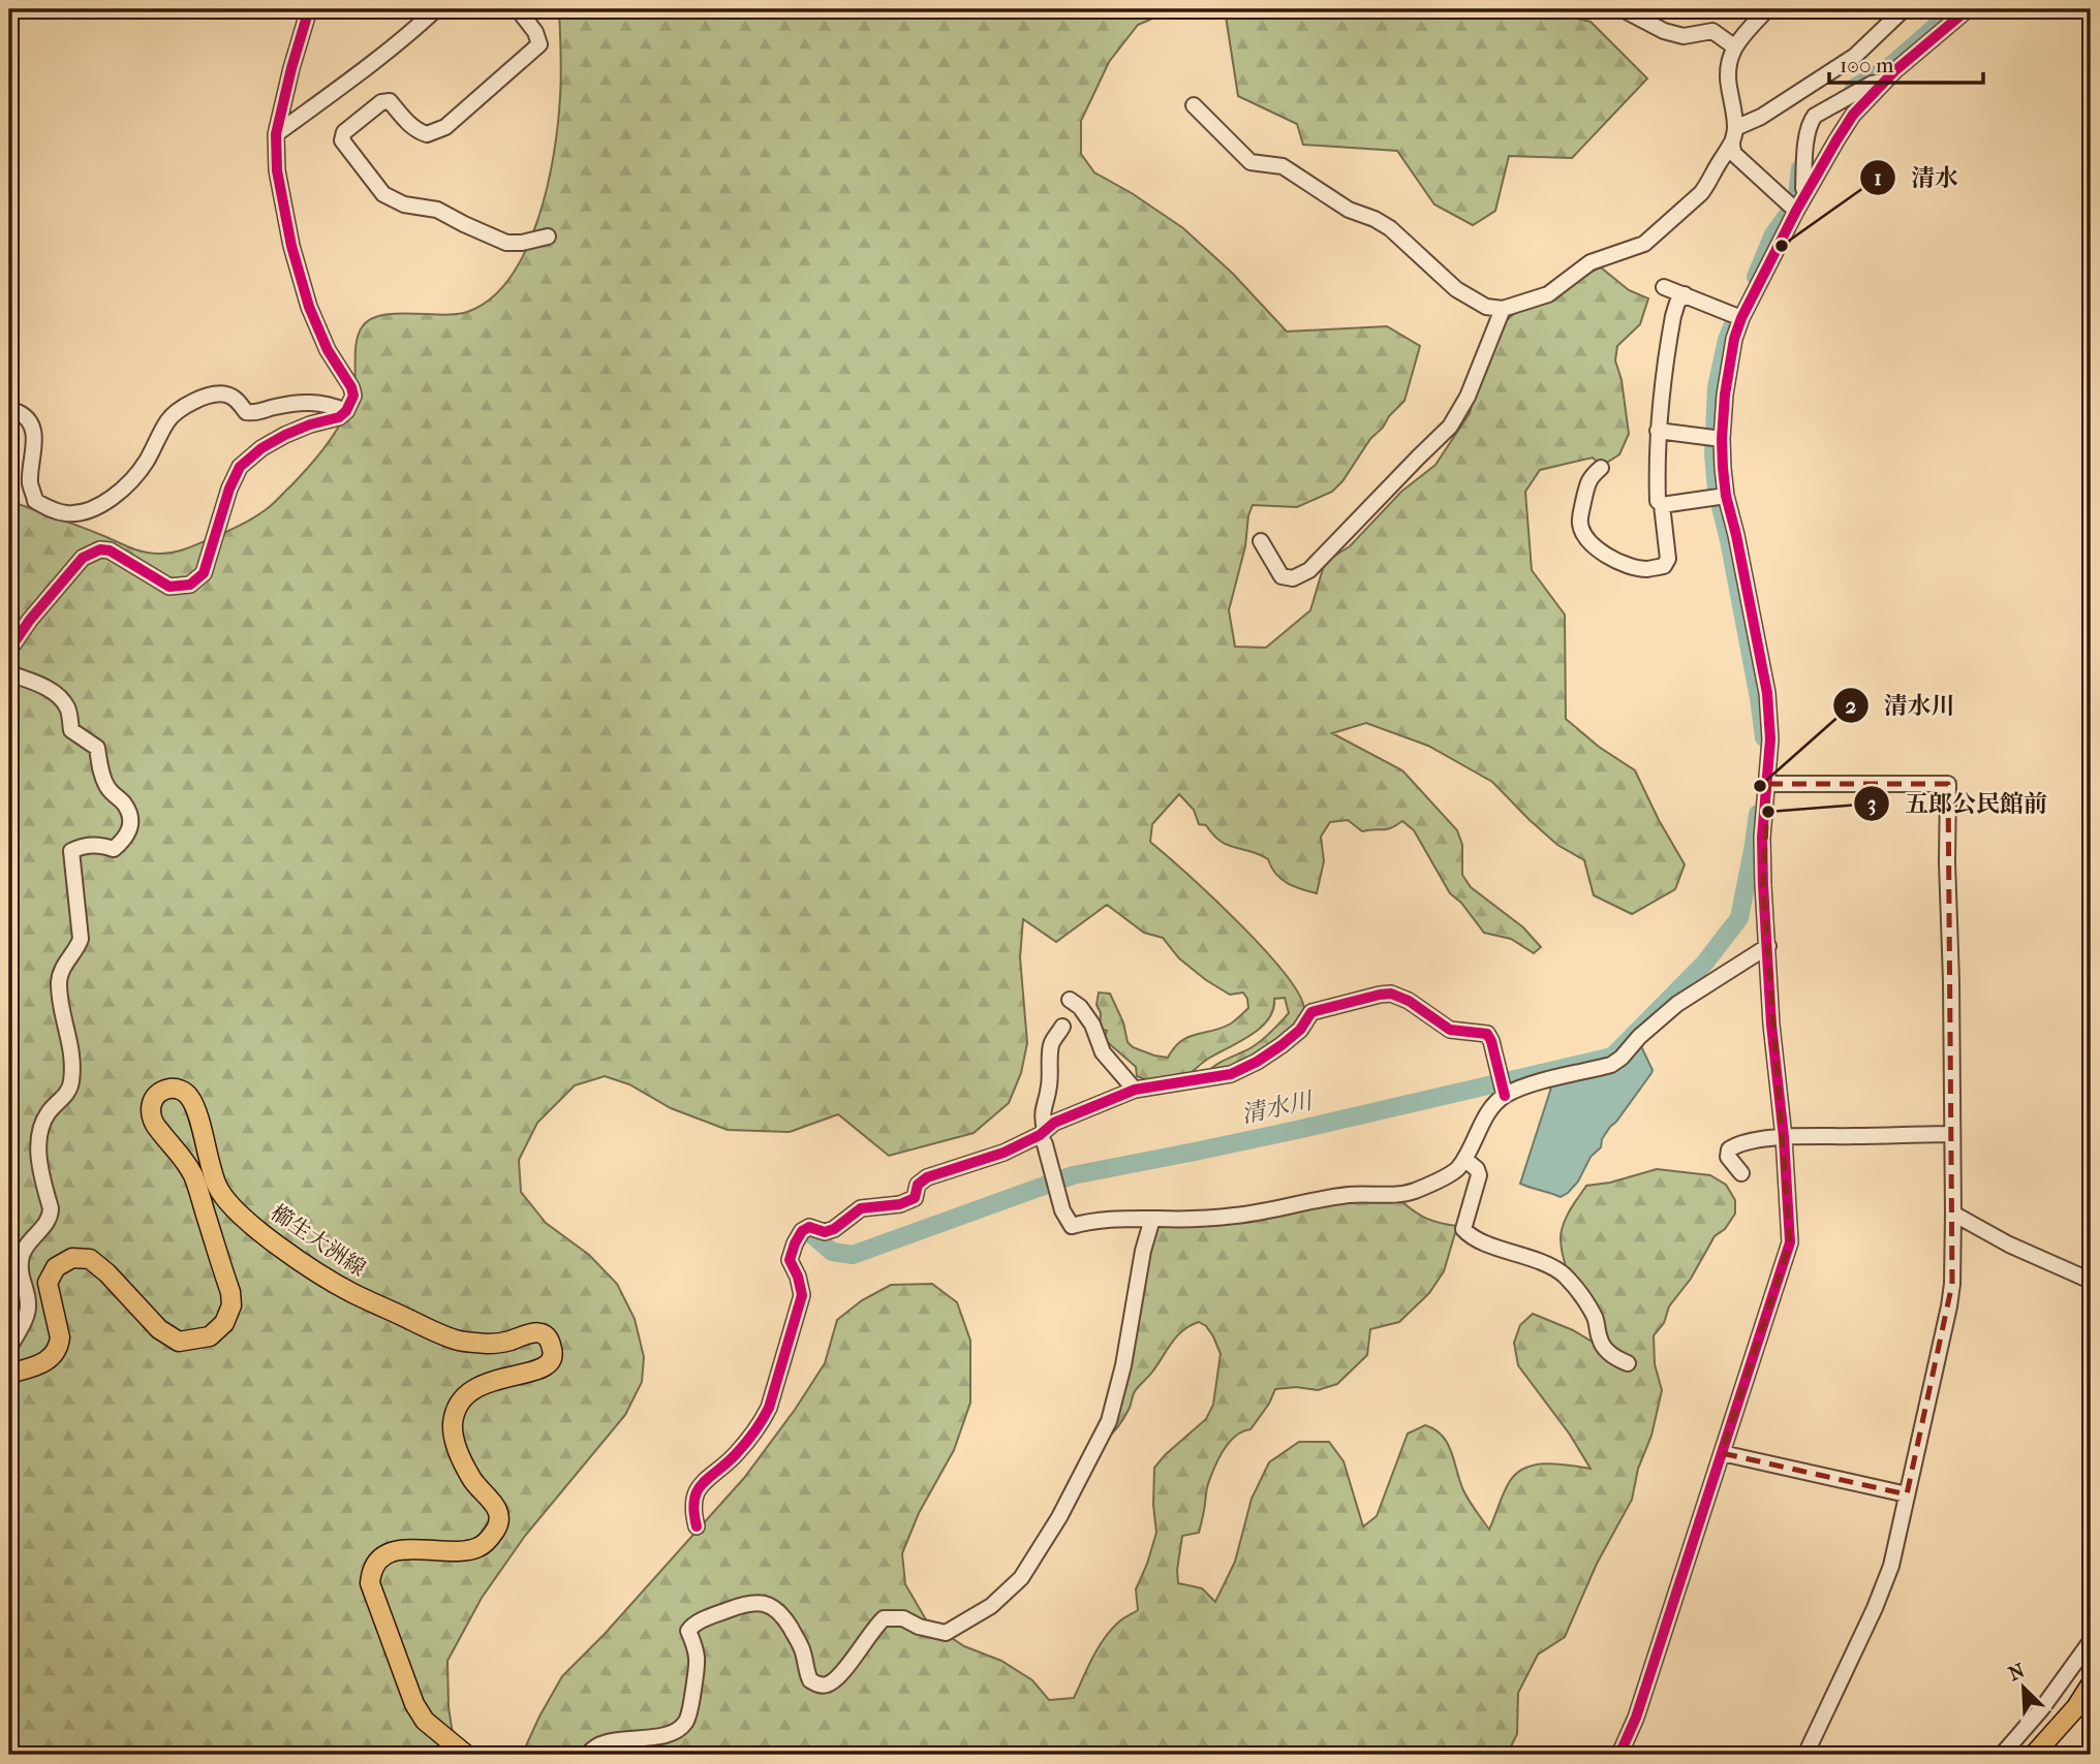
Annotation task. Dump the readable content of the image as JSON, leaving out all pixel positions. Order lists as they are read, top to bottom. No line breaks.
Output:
{"streets":{"main road":["櫛生大洲線"]},"water":["清水川"],"places":["清水","清水川","五郎公民館前"],"scale_bar":"100 m","north":"top left"}
